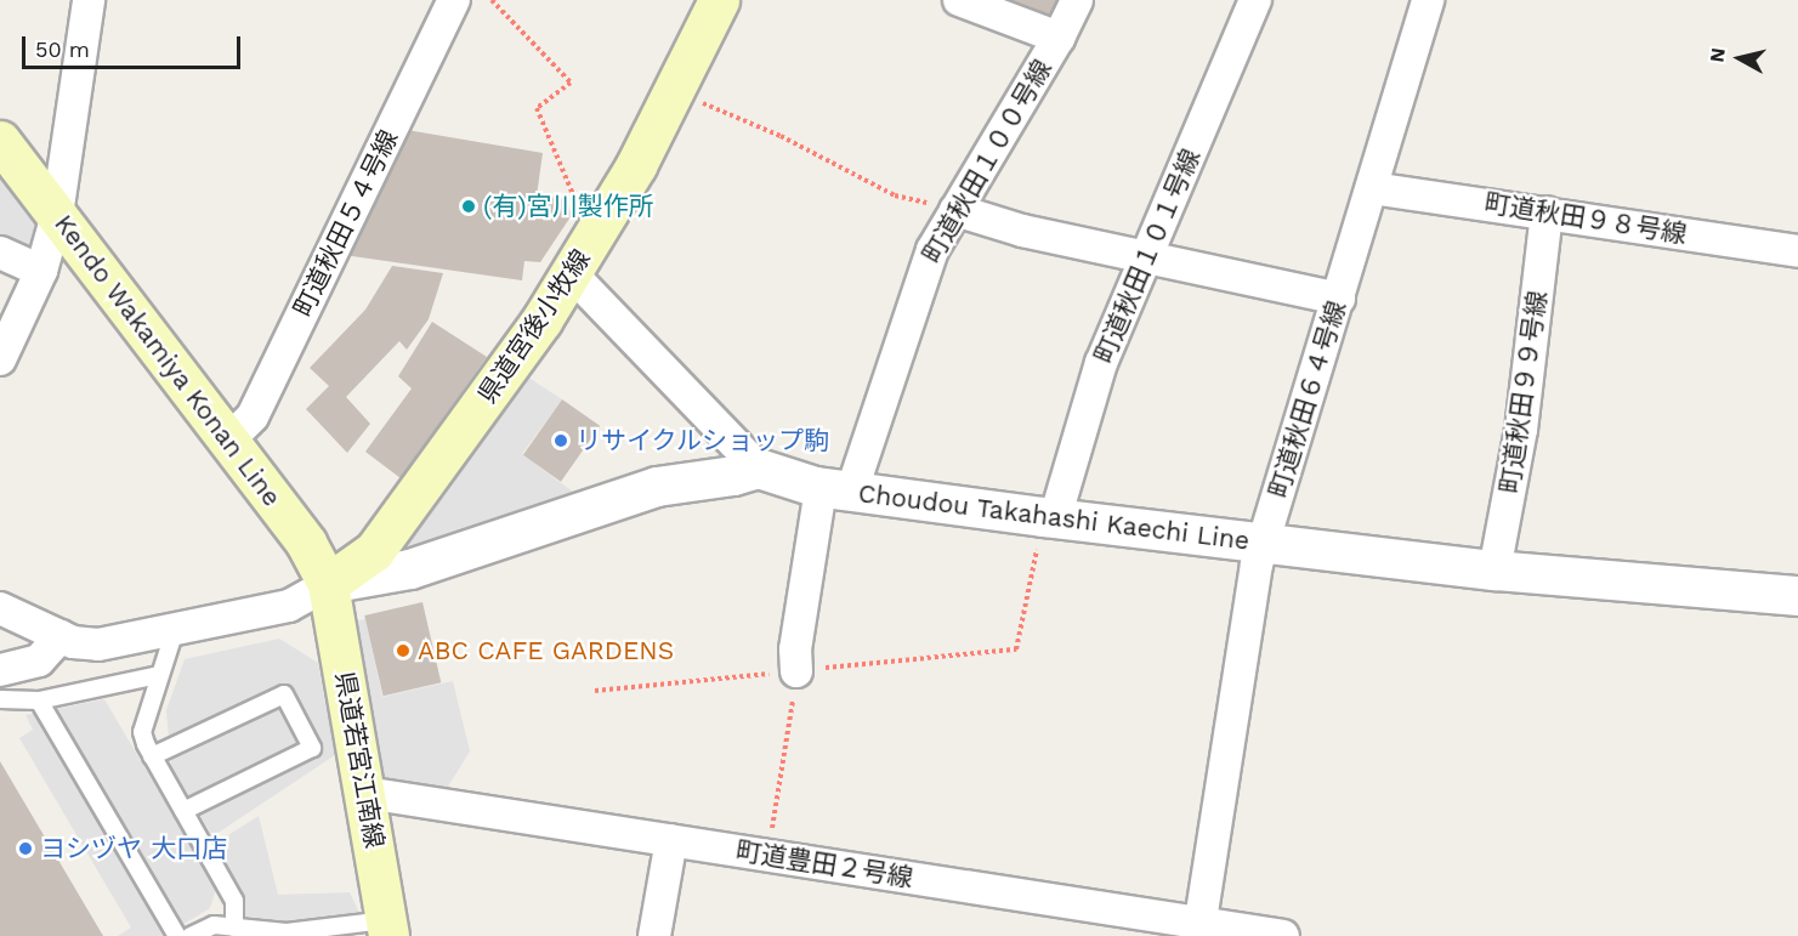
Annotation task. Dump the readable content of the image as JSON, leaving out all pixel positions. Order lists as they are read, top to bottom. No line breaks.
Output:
{"streets":{"main road":["県道宮後小牧線","Kendo Wakamiya Konan Line","県道若宮江南線"],"street":["町道秋田１００号線","町道秋田９８号線","町道秋田５４号線","町道秋田１０１号線","町道秋田９９号線","町道秋田６４号線","Choudou Takahashi Kaechi Line","町道豊田２号線"]},"crossings":[["町道秋田１００号線","Choudou Takahashi Kaechi Line"],["町道秋田９８号線","町道秋田９９号線"],["町道秋田９８号線","町道秋田６４号線"],["町道秋田５４号線","Kendo Wakamiya Konan Line"],["町道秋田１０１号線","Choudou Takahashi Kaechi Line"],["県道宮後小牧線","Kendo Wakamiya Konan Line"],["県道宮後小牧線","県道若宮江南線"],["Kendo Wakamiya Konan Line","県道若宮江南線"],["町道秋田９９号線","Choudou Takahashi Kaechi Line"],["町道秋田６４号線","Choudou Takahashi Kaechi Line"],["町道秋田６４号線","町道豊田２号線"],["県道若宮江南線","町道豊田２号線"]],"places":["(有)宮川製作所","リサイクルショップ駒","ABC CAFE GARDENS","ヨシヅヤ 大口店"],"scale_bar":"50 m","north":"left"}
